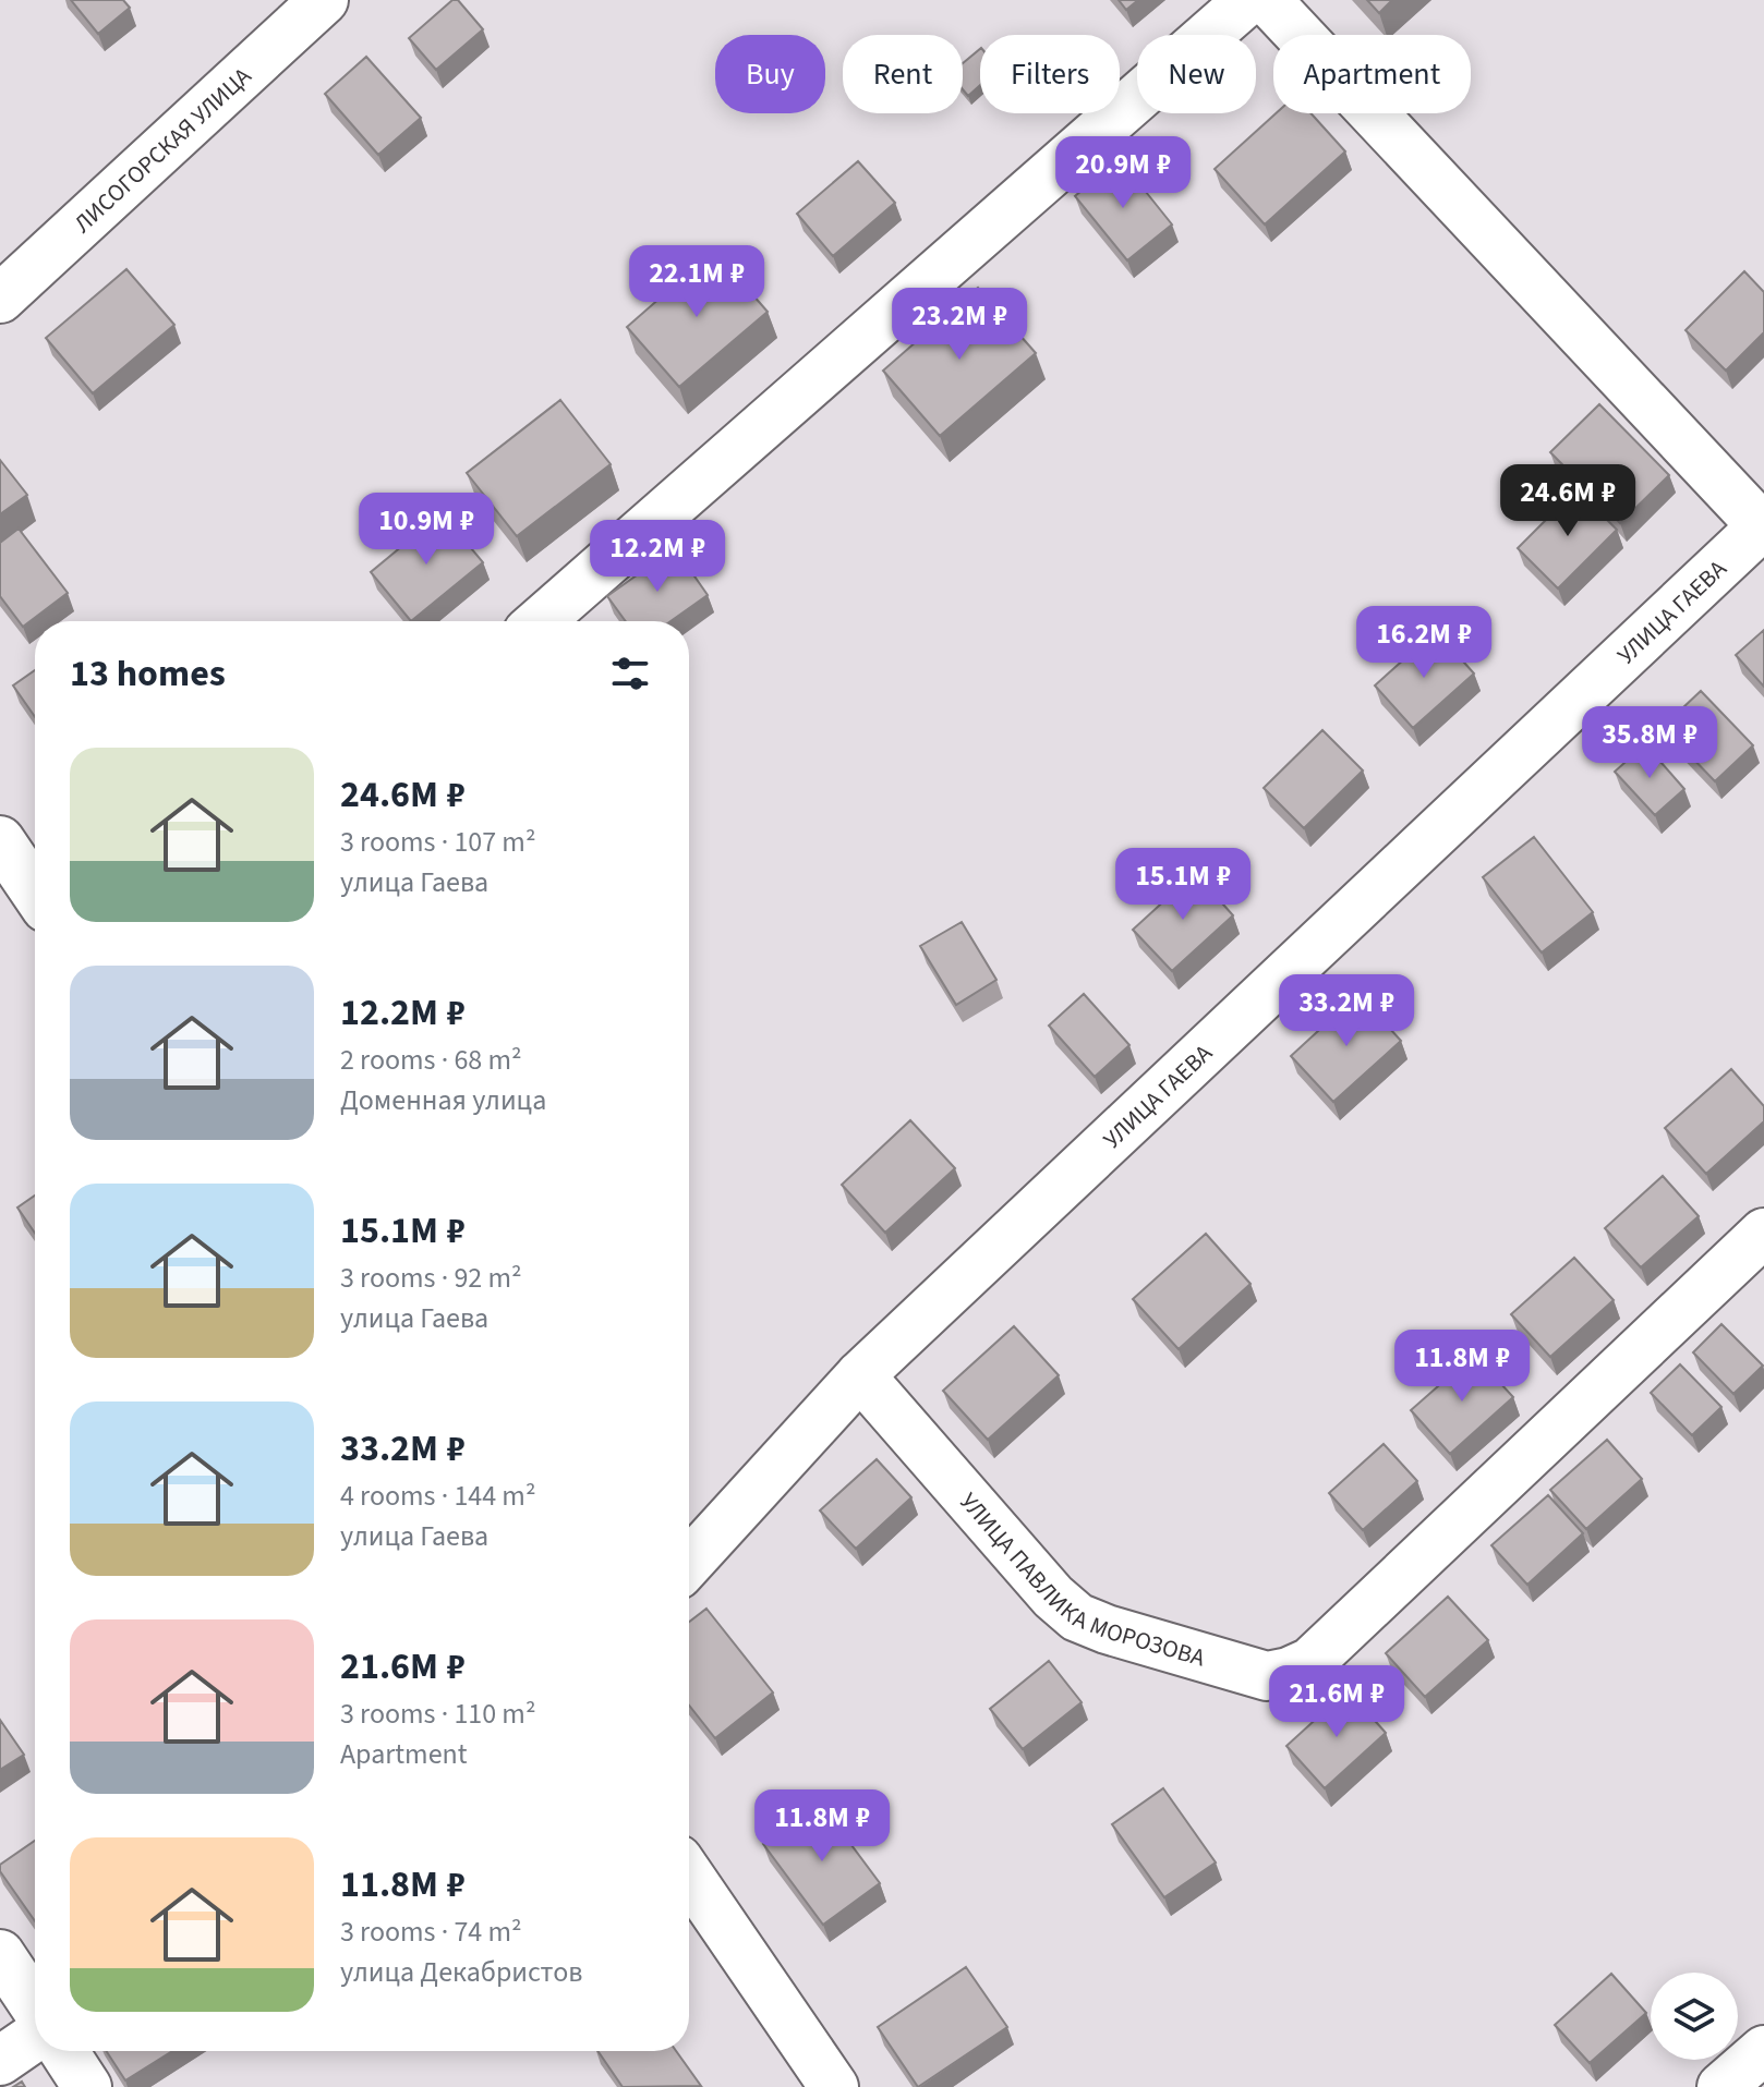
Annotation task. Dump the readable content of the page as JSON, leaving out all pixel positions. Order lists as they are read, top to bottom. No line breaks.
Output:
{"streets":{"street":["ЛИСОГОРСКАЯ УЛИЦА","УЛИЦА ГАЕВА","УЛИЦА ПАВЛИКА МОРОЗОВА"]},"crossings":[["УЛИЦА ГАЕВА","УЛИЦА ПАВЛИКА МОРОЗОВА"]],"page":{"chip":["Buy","Rent","Filters","New","Apartment"],"price":["20.9M ₽","22.1M ₽","23.2M ₽","24.6M ₽","10.9M ₽","12.2M ₽","16.2M ₽","35.8M ₽","15.1M ₽","33.2M ₽","11.8M ₽","21.6M ₽","11.8M ₽"],"heading":"13 homes","list":[{"name":"24.6M ₽","note":"3 rooms · 107 m² · улица Гаева"},{"name":"12.2M ₽","note":"2 rooms · 68 m² · Доменная улица"},{"name":"15.1M ₽","note":"3 rooms · 92 m² · улица Гаева"},{"name":"33.2M ₽","note":"4 rooms · 144 m² · улица Гаева"},{"name":"21.6M ₽","note":"3 rooms · 110 m² · Apartment"},{"name":"11.8M ₽","note":"3 rooms · 74 m² · улица Декабристов"}]}}
